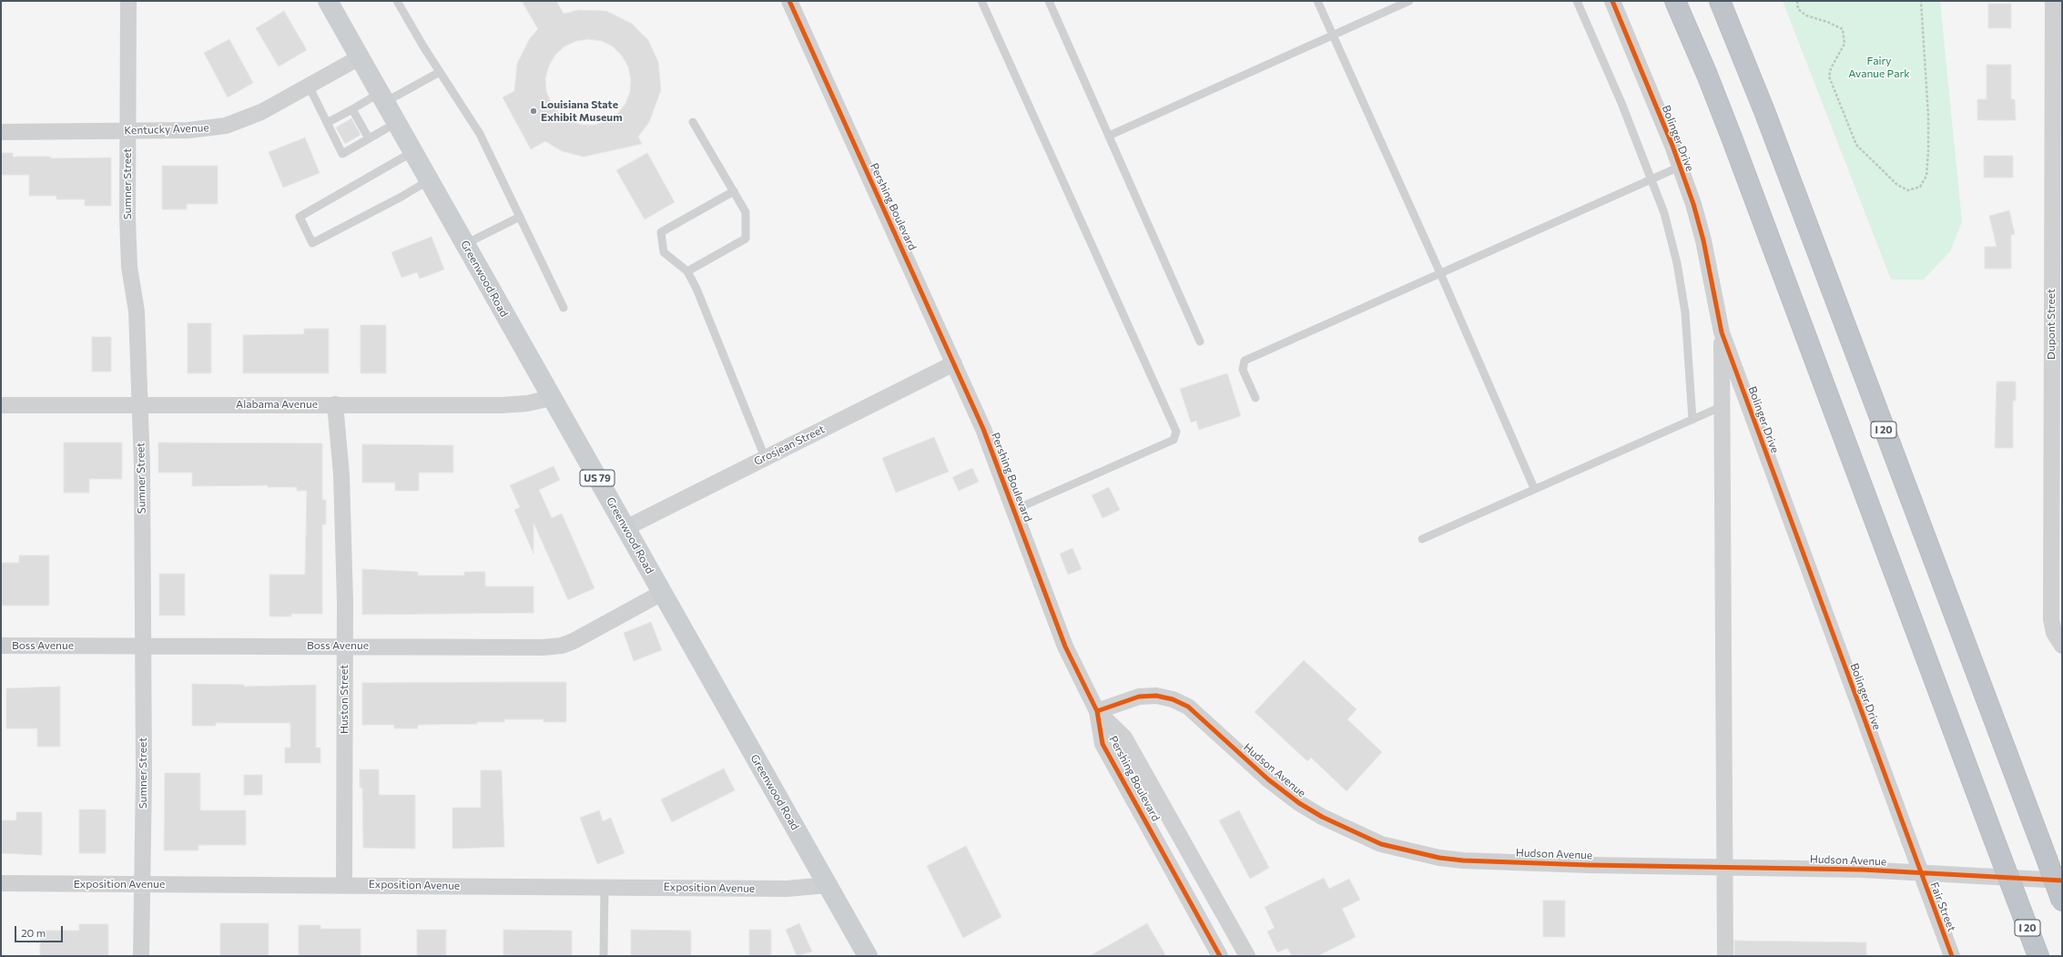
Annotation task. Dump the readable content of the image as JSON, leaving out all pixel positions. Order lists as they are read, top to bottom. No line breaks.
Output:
{"streets":{"highway":["I 20"],"main road":["Greenwood Road","US 79"],"street":["Kentucky Avenue","Bolinger Drive","Sumner Street","Pershing Boulevard","Dupont Street","Alabama Avenue","Grosjean Street","Boss Avenue","Huston Street","Hudson Avenue","Exposition Avenue","Fair Street"]},"crossings":[["Kentucky Avenue","Sumner Street"],["Kentucky Avenue","Greenwood Road"],["Bolinger Drive","Hudson Avenue"],["Bolinger Drive","Fair Street"],["Sumner Street","Alabama Avenue"],["Sumner Street","Boss Avenue"],["Sumner Street","Exposition Avenue"],["Pershing Boulevard","Grosjean Street"],["Pershing Boulevard","Hudson Avenue"],["Greenwood Road","Alabama Avenue"],["Greenwood Road","Grosjean Street"],["Greenwood Road","Boss Avenue"],["Greenwood Road","Exposition Avenue"],["Alabama Avenue","Huston Street"],["Boss Avenue","Huston Street"],["Huston Street","Exposition Avenue"]],"parks":["Fairy Avanue Park"],"places":["Louisiana State Exhibit Museum"],"scale_bar":"20 m"}
